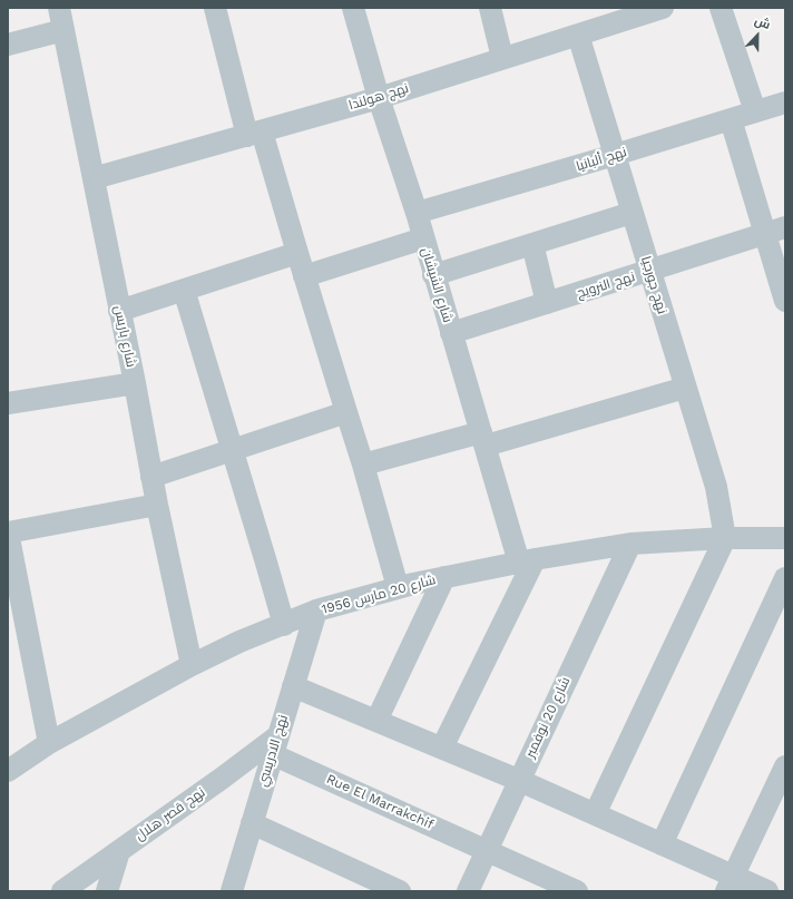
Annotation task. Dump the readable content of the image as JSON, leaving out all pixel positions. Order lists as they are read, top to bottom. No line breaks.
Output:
{"streets":{"street":["نهج هولندا","نهج ألبانيا","شارع الشيشان","نهج النرويج","نهج جورجيا","شارع باريس","شارع 20 مارس 1956","شارع 20 نوفمبر","نهج الادريسي","Rue El Marrakchif","نهج قصر هلال"]},"crossings":[["نهج هولندا","شارع الشيشان"],["نهج هولندا","نهج جورجيا"],["نهج هولندا","شارع باريس"],["نهج ألبانيا","شارع الشيشان"],["نهج ألبانيا","نهج جورجيا"],["شارع الشيشان","نهج النرويج"],["شارع الشيشان","شارع 20 مارس 1956"],["نهج النرويج","نهج جورجيا"],["نهج جورجيا","شارع 20 مارس 1956"],["شارع باريس","شارع 20 مارس 1956"],["شارع 20 مارس 1956","شارع 20 نوفمبر"],["شارع 20 مارس 1956","نهج الادريسي"],["شارع 20 نوفمبر","Rue El Marrakchif"],["نهج الادريسي","Rue El Marrakchif"],["نهج الادريسي","نهج قصر هلال"],["Rue El Marrakchif","نهج قصر هلال"]],"north":"top"}
